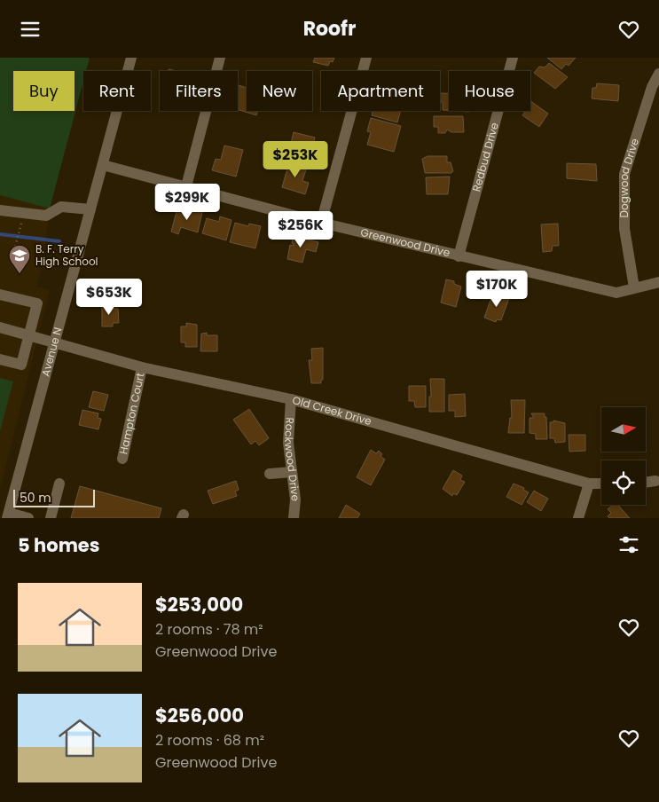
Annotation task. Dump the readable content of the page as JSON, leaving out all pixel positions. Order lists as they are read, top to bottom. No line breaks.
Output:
{"streets":{"street":["Redbud Drive","Dogwood Drive","Greenwood Drive","Avenue N","Old Creek Drive","Hampton Court","Rockwood Drive"]},"crossings":[["Redbud Drive","Greenwood Drive"],["Dogwood Drive","Greenwood Drive"],["Greenwood Drive","Avenue N"],["Avenue N","Old Creek Drive"],["Old Creek Drive","Hampton Court"],["Old Creek Drive","Rockwood Drive"]],"places":{"school or university":["B. F. Terry High School"]},"scale_bar":"50 m","north":"right","page":{"header":"Roofr","chip":["Buy","Rent","Filters","New","Apartment","House"],"price":["$253K","$299K","$256K","$170K","$653K"],"scale":"50 m","heading":"5 homes","list":[{"name":"$253,000","note":"2 rooms · 78 m² · Greenwood Drive"},{"name":"$256,000","note":"2 rooms · 68 m² · Greenwood Drive"}]}}
